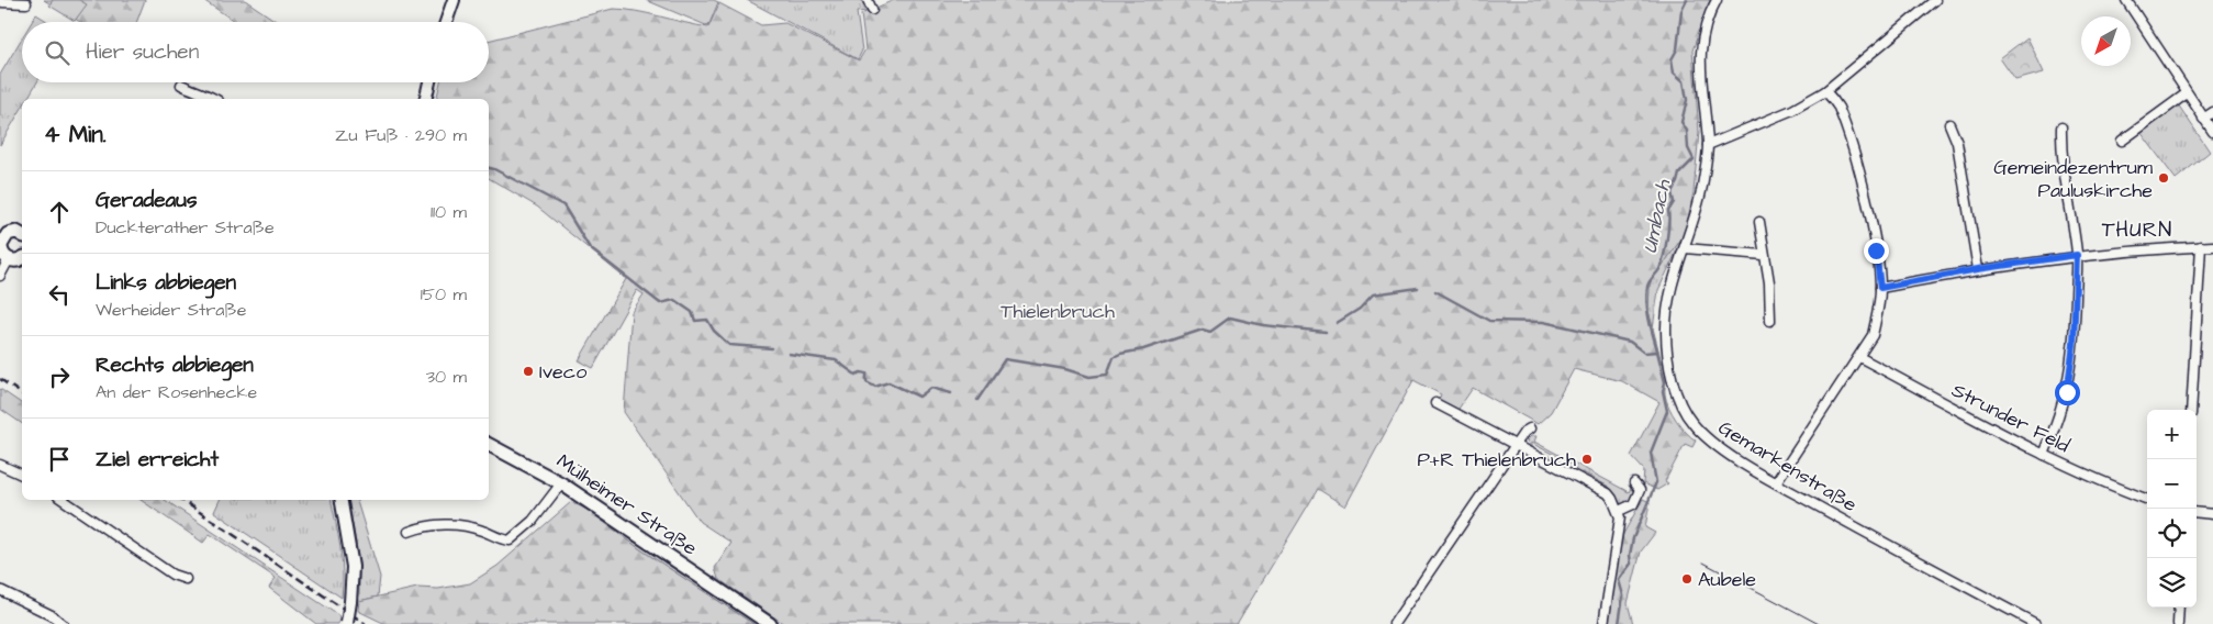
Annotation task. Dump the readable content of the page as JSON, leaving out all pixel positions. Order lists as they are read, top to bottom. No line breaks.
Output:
{"streets":{"main road":["Mülheimer Straße"],"street":["Strunder Feld","Gemarkenstraße"]},"districts":["THURN"],"water":["Umbach"],"parks":["Thielenbruch"],"places":["Gemeindezentrum Pauluskirche","Iveco","P+R Thielenbruch","Aubele"],"north":"bottom left","page":{"search":"Hier suchen","heading":["4 Min.","Zu Fuß · 290 m"],"list":[["Geradeaus","Duckterather Straße","110 m"],["Links abbiegen","Werheider Straße","150 m"],["Rechts abbiegen","An der Rosenhecke","30 m"],"Ziel erreicht"],"map_buttons":["+","−"]}}
